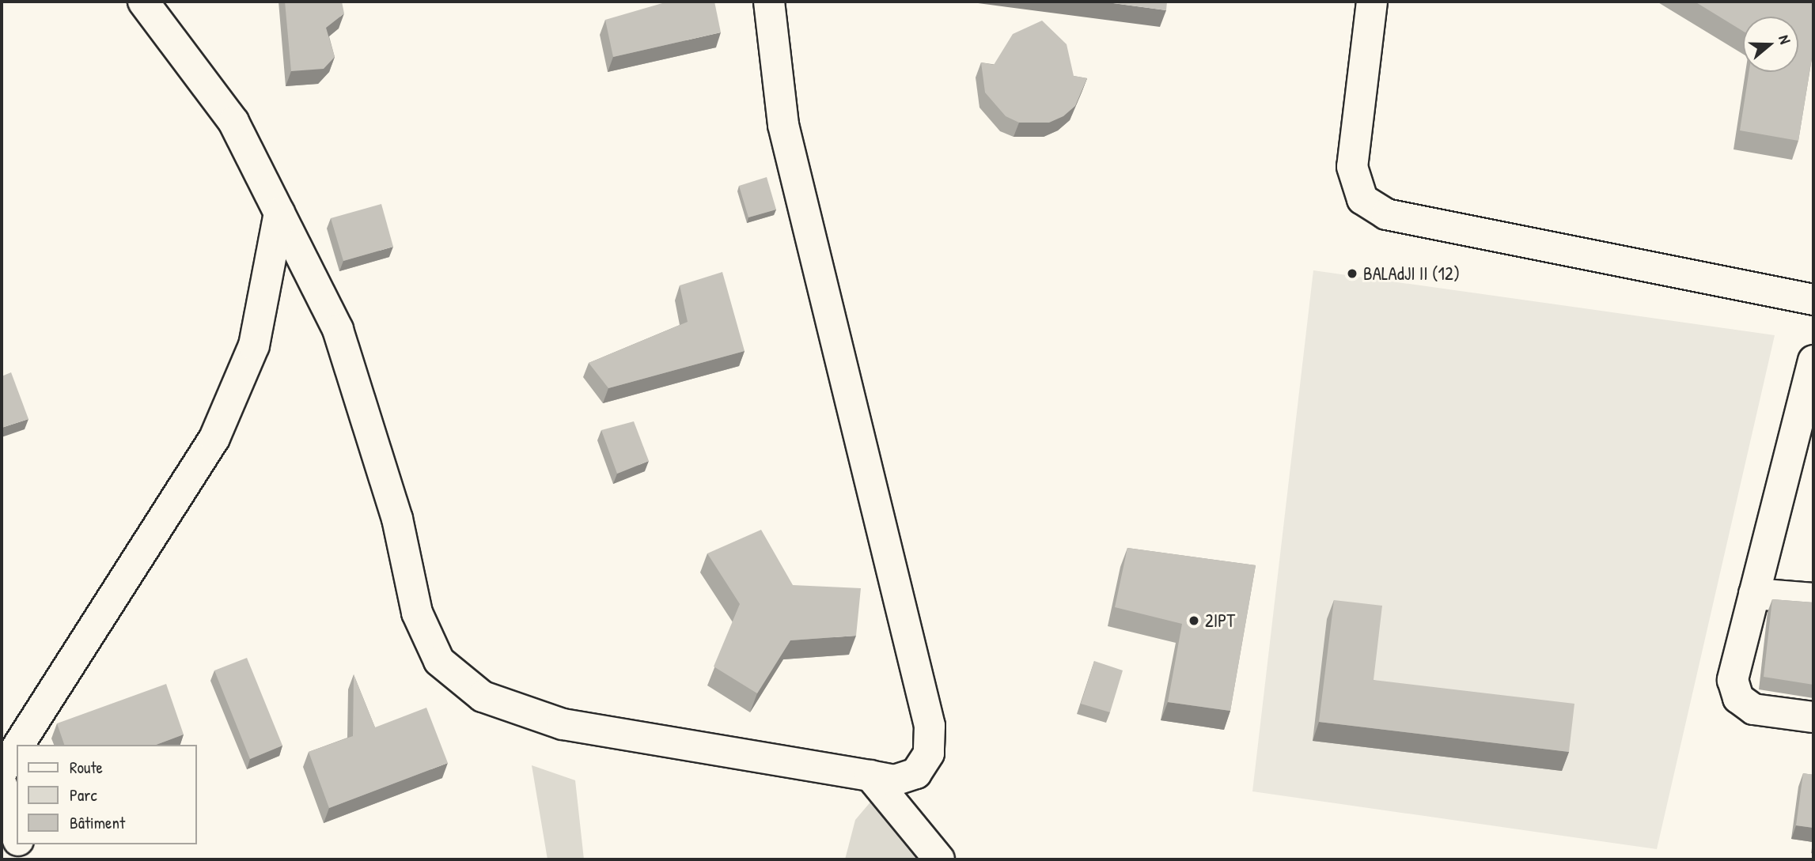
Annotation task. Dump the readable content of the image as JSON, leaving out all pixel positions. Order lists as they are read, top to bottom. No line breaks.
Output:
{"places":["BALAdJI II (12)","2IPT"],"legend":["Route","Parc","Bâtiment"],"north":"right"}
